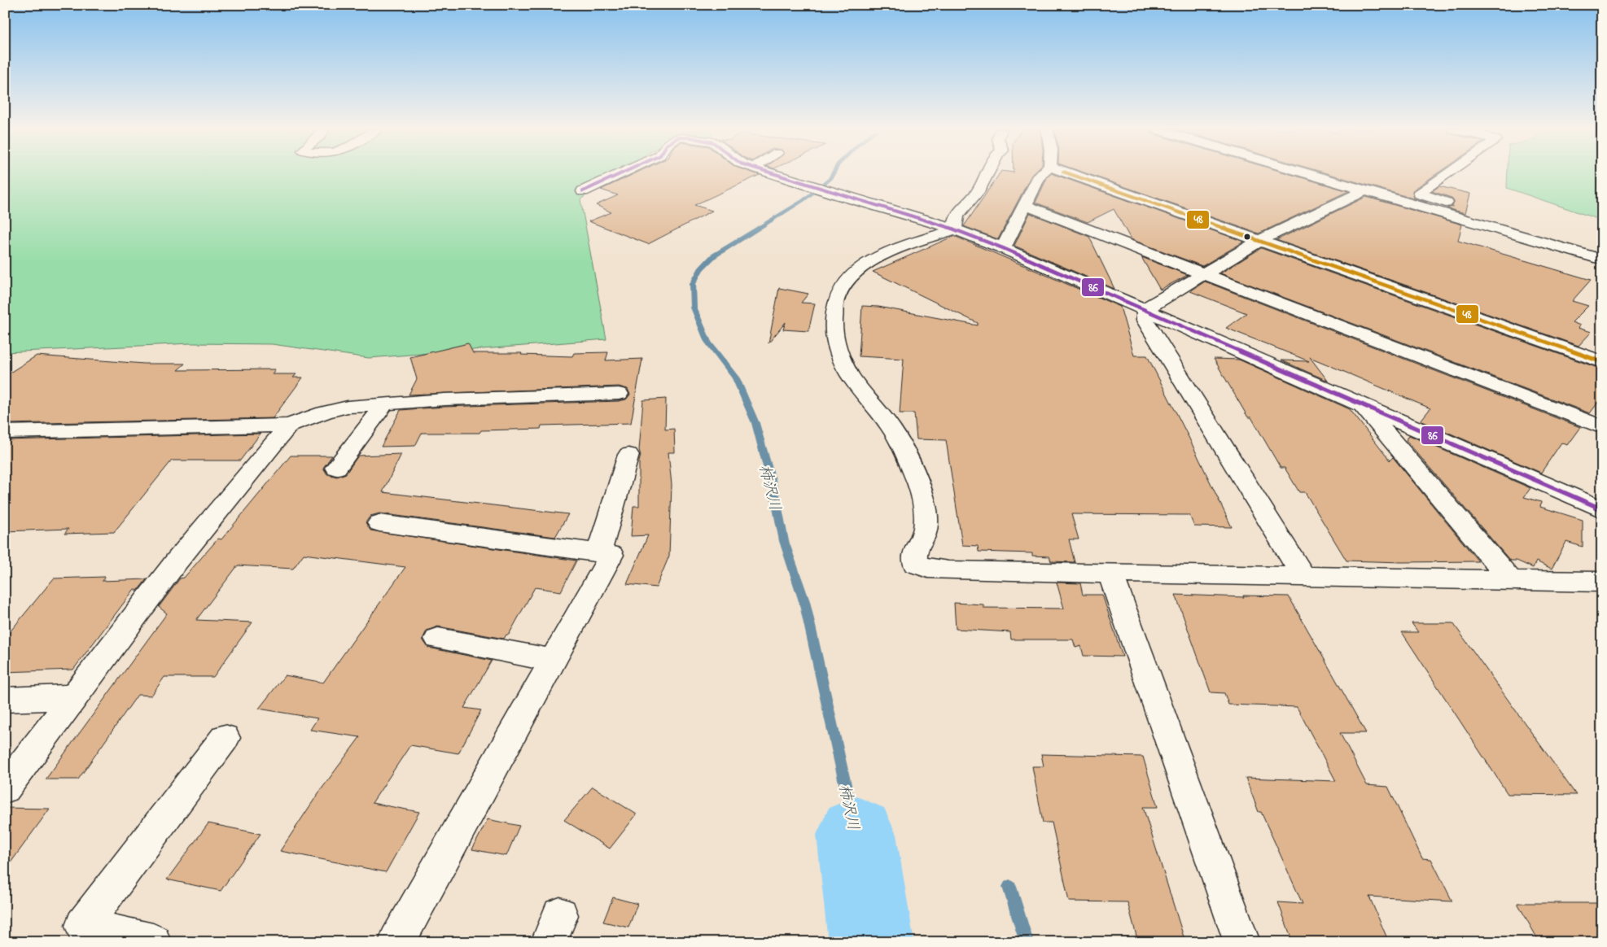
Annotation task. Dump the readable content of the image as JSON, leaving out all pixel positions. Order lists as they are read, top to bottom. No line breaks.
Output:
{"water":["柿沢川"],"lines":["transit line 48","transit line 86"]}
